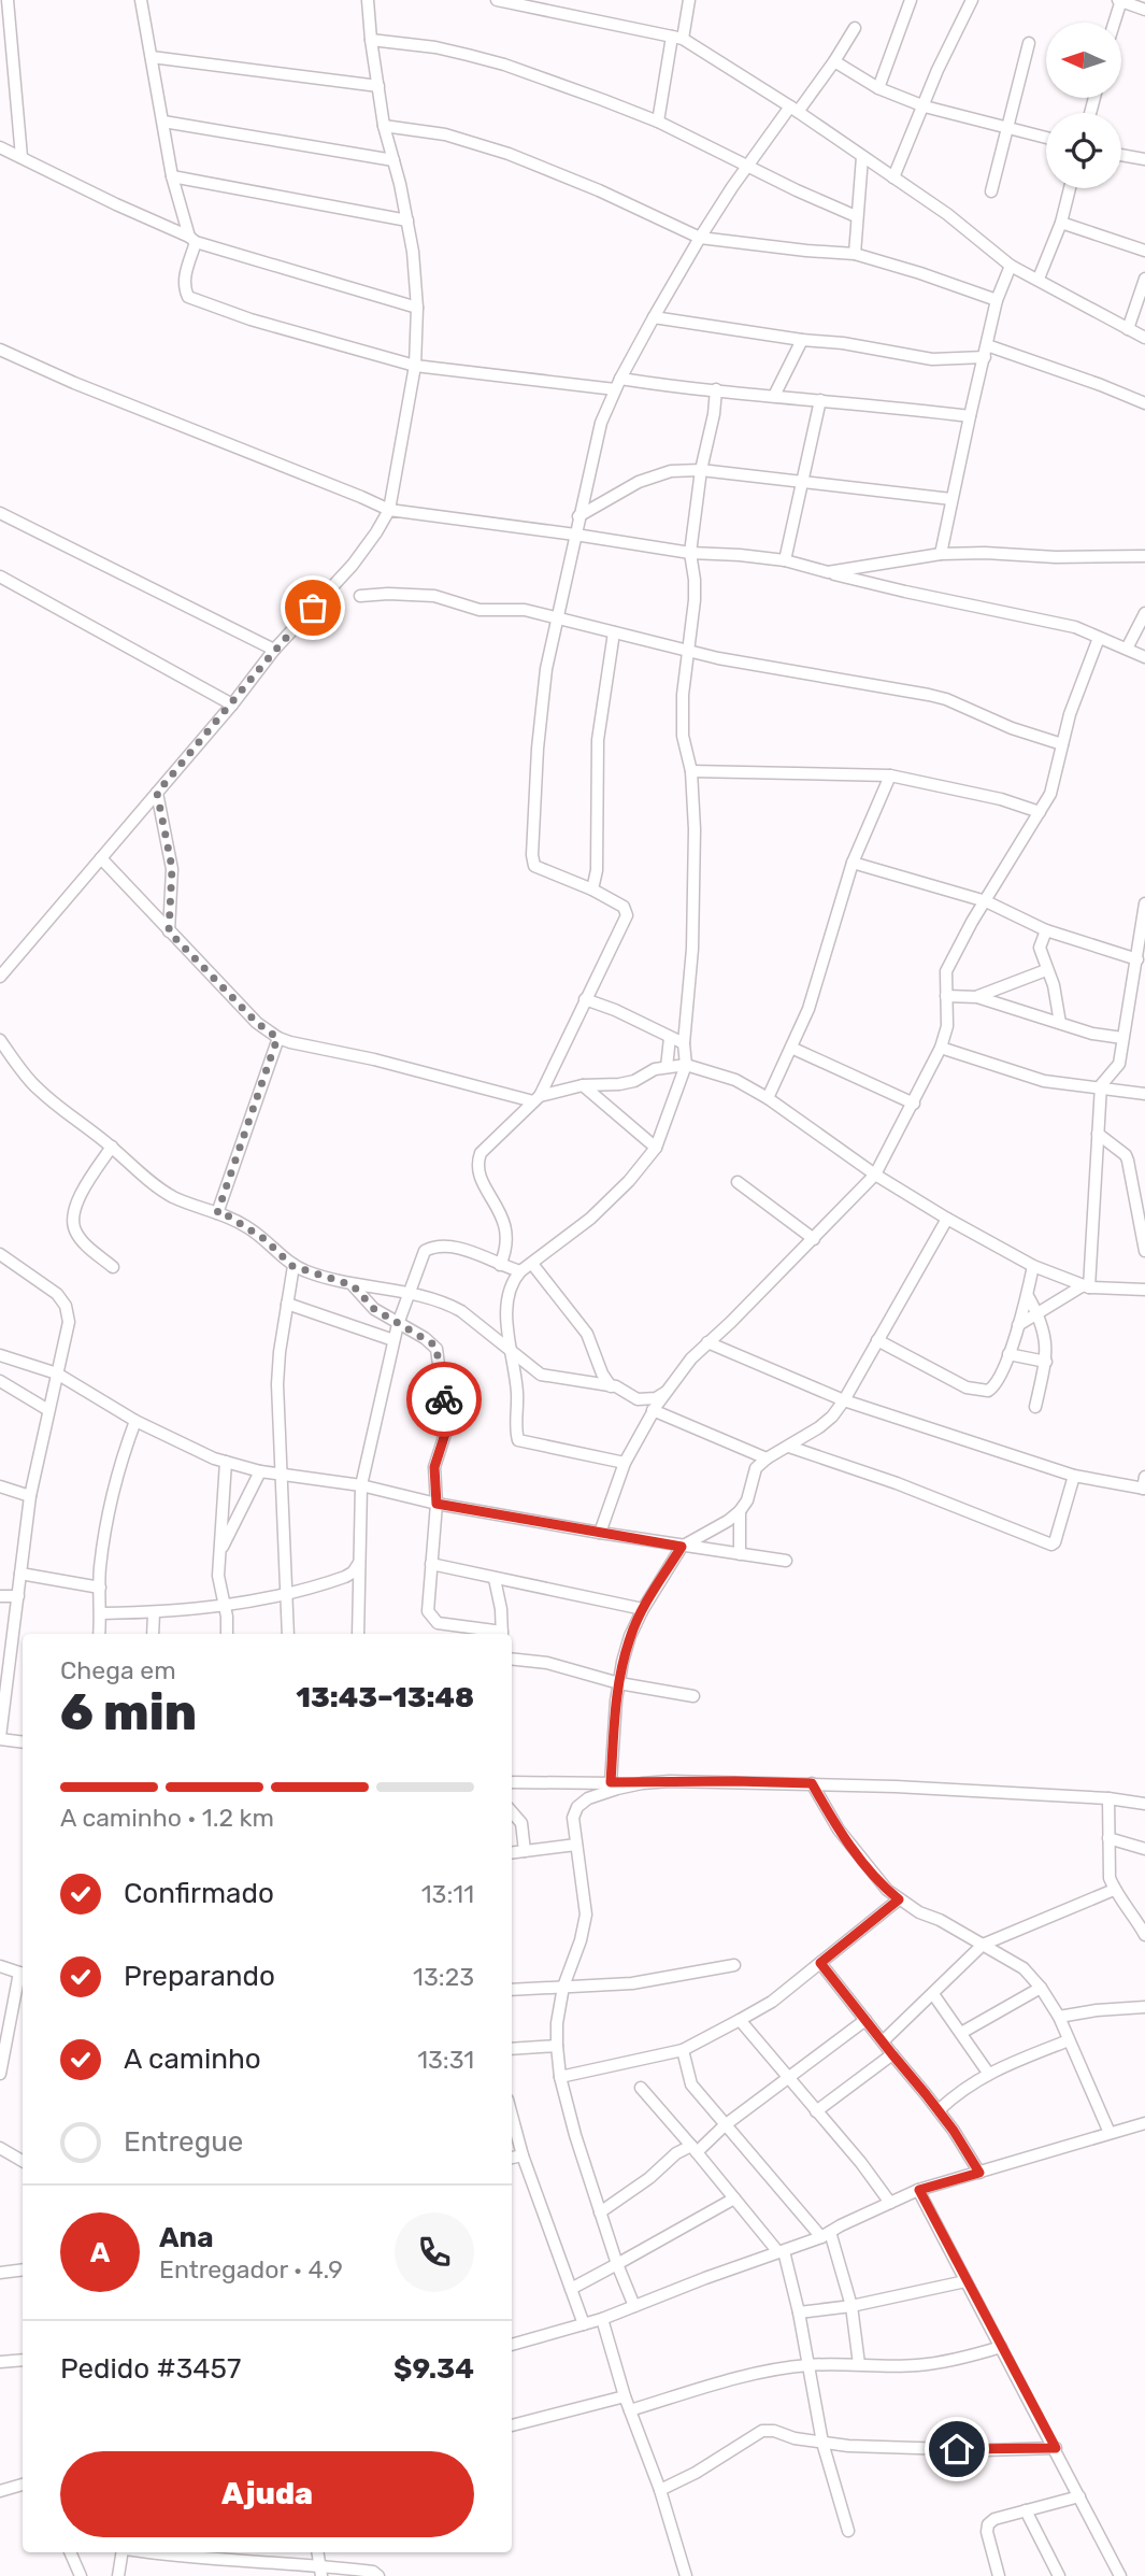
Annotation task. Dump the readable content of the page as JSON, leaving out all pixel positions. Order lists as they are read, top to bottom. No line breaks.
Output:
{"north":"left","page":{"heading":["6 min","Chega em","13:43–13:48"],"panel":["Ana","Entregador · 4.9","Pedido #3457","$9.34"],"bar":"A caminho · 1.2 km","list":[["Confirmado","13:11"],["Preparando","13:23"],["A caminho","13:31"],"Entregue"],"round":"A","buttons":"Ajuda"}}
